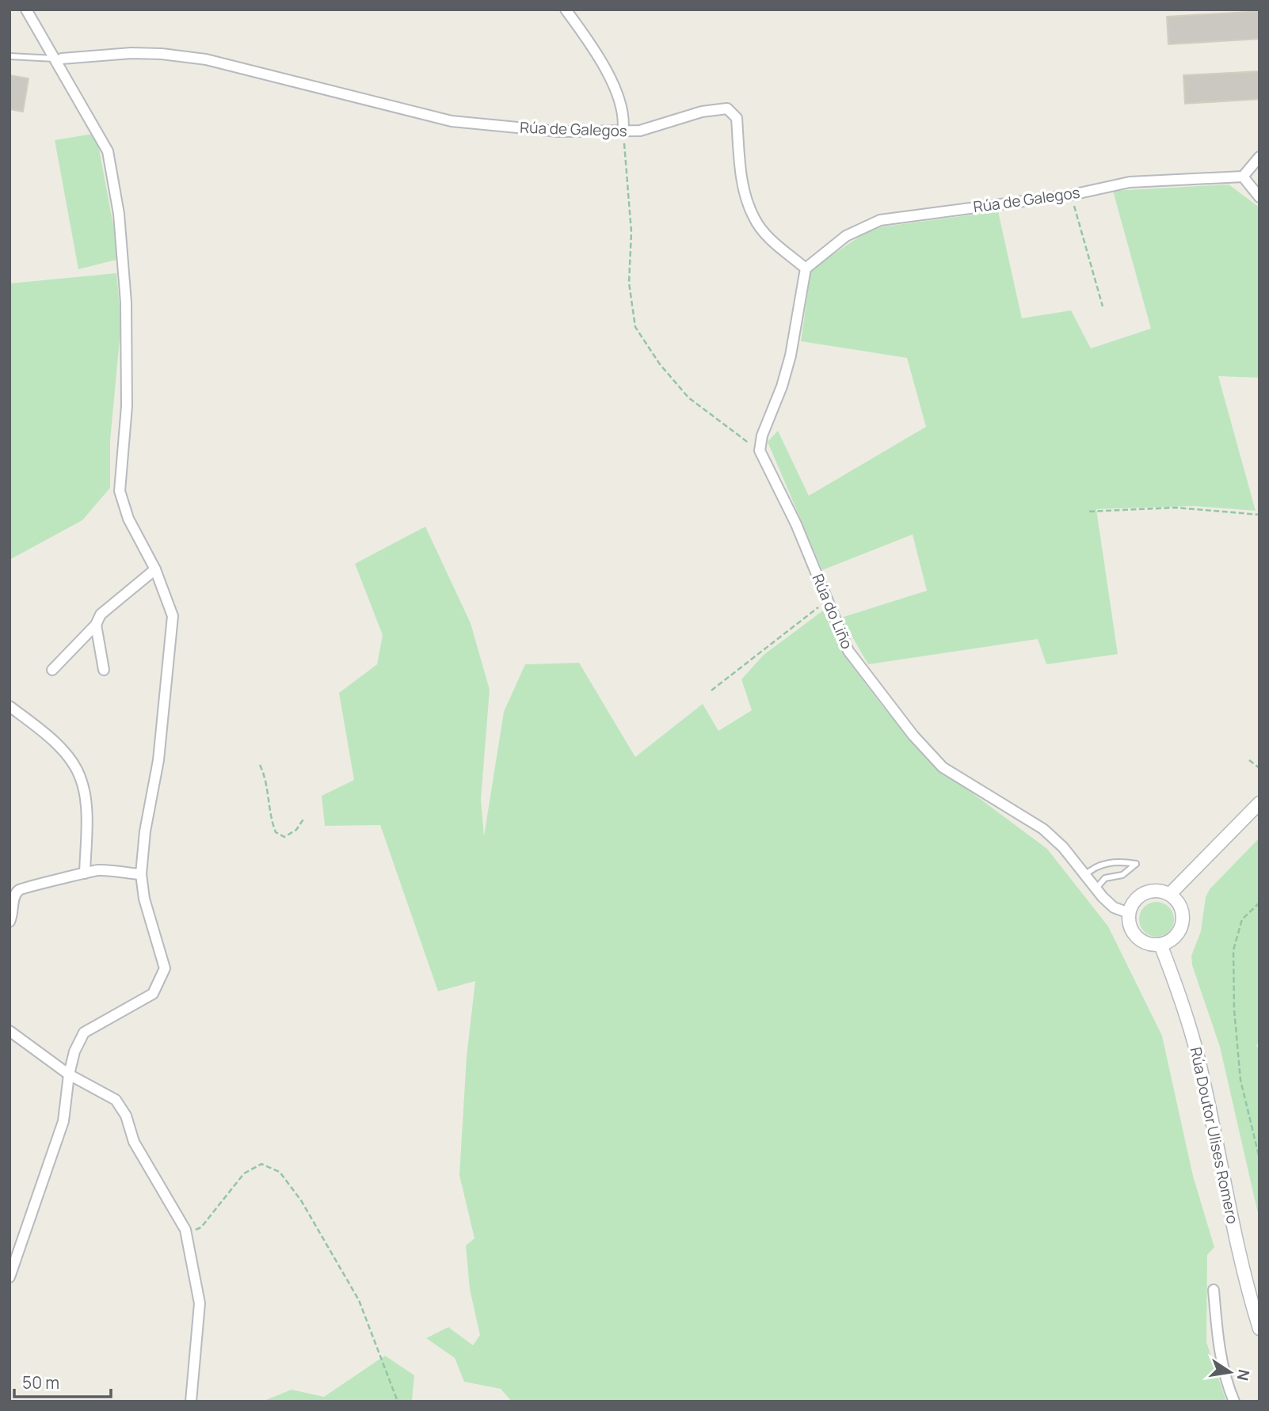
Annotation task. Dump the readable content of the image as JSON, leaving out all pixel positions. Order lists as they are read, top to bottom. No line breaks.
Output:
{"streets":{"street":["Rúa de Galegos","Rúa do Liño","Rúa Doutor Ulises Romero"]},"crossings":[["Rúa do Liño","Rúa Doutor Ulises Romero"]],"scale_bar":"50 m","north":"right"}
